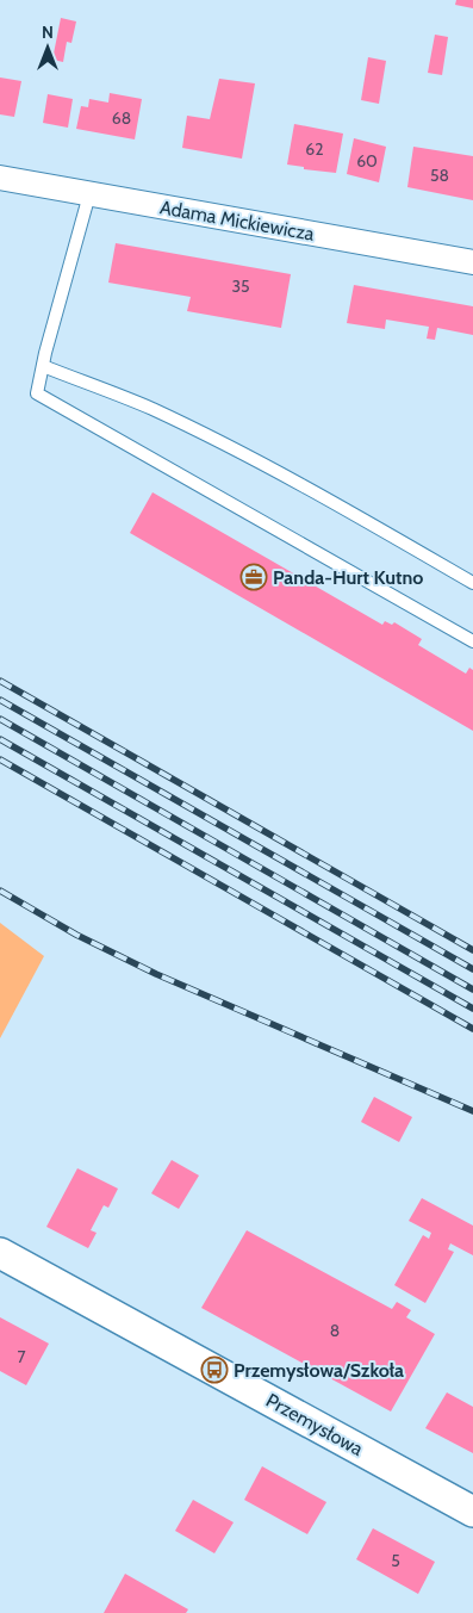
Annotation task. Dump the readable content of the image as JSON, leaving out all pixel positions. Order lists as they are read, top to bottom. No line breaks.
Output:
{"streets":{"street":["Adama Mickiewicza","Przemysłowa"]},"places":{"office":["Panda-Hurt Kutno"],"bus stop":["Przemysłowa/Szkoła"]},"house_numbers":["68","62","60","58","35","8","7","5"],"north":"top"}
